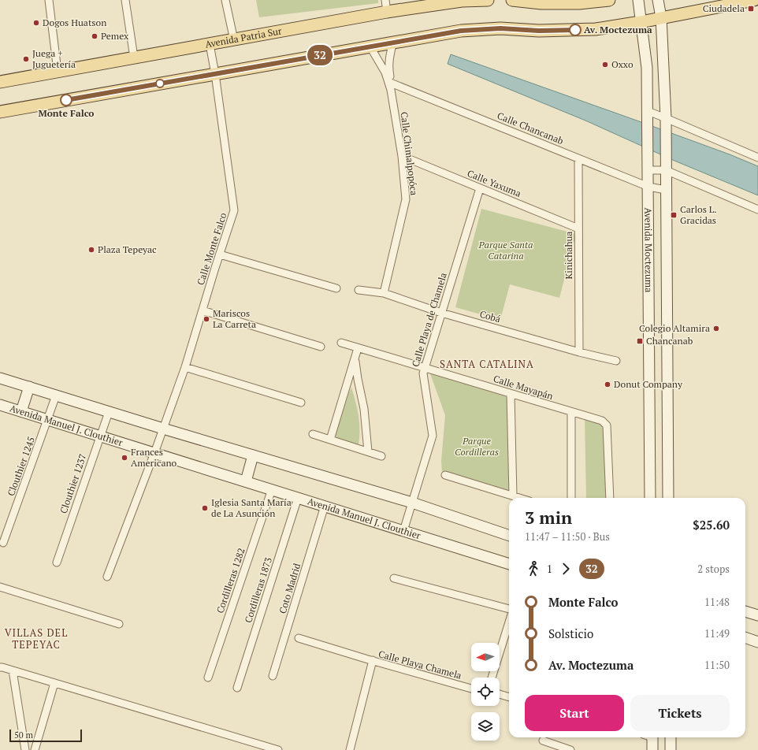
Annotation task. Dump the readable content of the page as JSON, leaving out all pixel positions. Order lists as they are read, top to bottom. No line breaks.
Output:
{"streets":{"main road":["Avenida Patria Sur","Avenida Moctezuma","Avenida Manuel J. Clouthier"],"street":["Calle Chancanab","Calle Chimalpopóca","Calle Yaxuma","Calle Monte Falco","Kinichahua","Cobá","Calle Playa de Chamela","Calle Mayapán","Clouthier 1245","Clouthier 1237","Cordilleras 1282","Coto Madrid","Cordilleras 1873","Calle Playa Chamela"]},"crossings":[["Avenida Patria Sur","Calle Monte Falco"],["Calle Chancanab","Calle Chimalpopóca"],["Calle Chancanab","Avenida Moctezuma"],["Calle Chancanab","Kinichahua"],["Calle Chimalpopóca","Calle Yaxuma"],["Calle Chimalpopóca","Cobá"],["Calle Yaxuma","Kinichahua"],["Calle Yaxuma","Calle Playa de Chamela"],["Calle Monte Falco","Avenida Manuel J. Clouthier"],["Kinichahua","Cobá"],["Cobá","Calle Playa de Chamela"],["Calle Playa de Chamela","Calle Mayapán"],["Calle Playa de Chamela","Avenida Manuel J. Clouthier"],["Avenida Manuel J. Clouthier","Clouthier 1245"],["Avenida Manuel J. Clouthier","Clouthier 1237"],["Avenida Manuel J. Clouthier","Cordilleras 1282"],["Avenida Manuel J. Clouthier","Coto Madrid"],["Avenida Manuel J. Clouthier","Cordilleras 1873"]],"districts":["SANTA CATALINA","VILLAS DEL TEPEYAC"],"parks":["Parque Santa Catarina","Parque Cordilleras"],"places":{"transit":["Ciudadela","Carlos L. Gracidas","Chancanab"],"other":["Dogos Huatson","Av. Moctezuma","Pemex","Juega + Juguetería","Oxxo","Monte Falco","Plaza Tepeyac","Mariscos La Carreta","Colegio Altamira","Donut Company","Frances Americano","Iglesia Santa María de La Asunción"]},"lines":["bus line 32"],"scale_bar":"50 m","north":"left","page":{"on_map":"32","heading":["3 min","11:47 – 11:50 · Bus","$25.60"],"legs":["1","32","2 stops"],"list":[{"name":"Monte Falco","value":"11:48"},{"name":"Solsticio","value":"11:49"},{"name":"Av. Moctezuma","value":"11:50"}],"buttons":["Start","Tickets"],"scale":"50 m"}}
